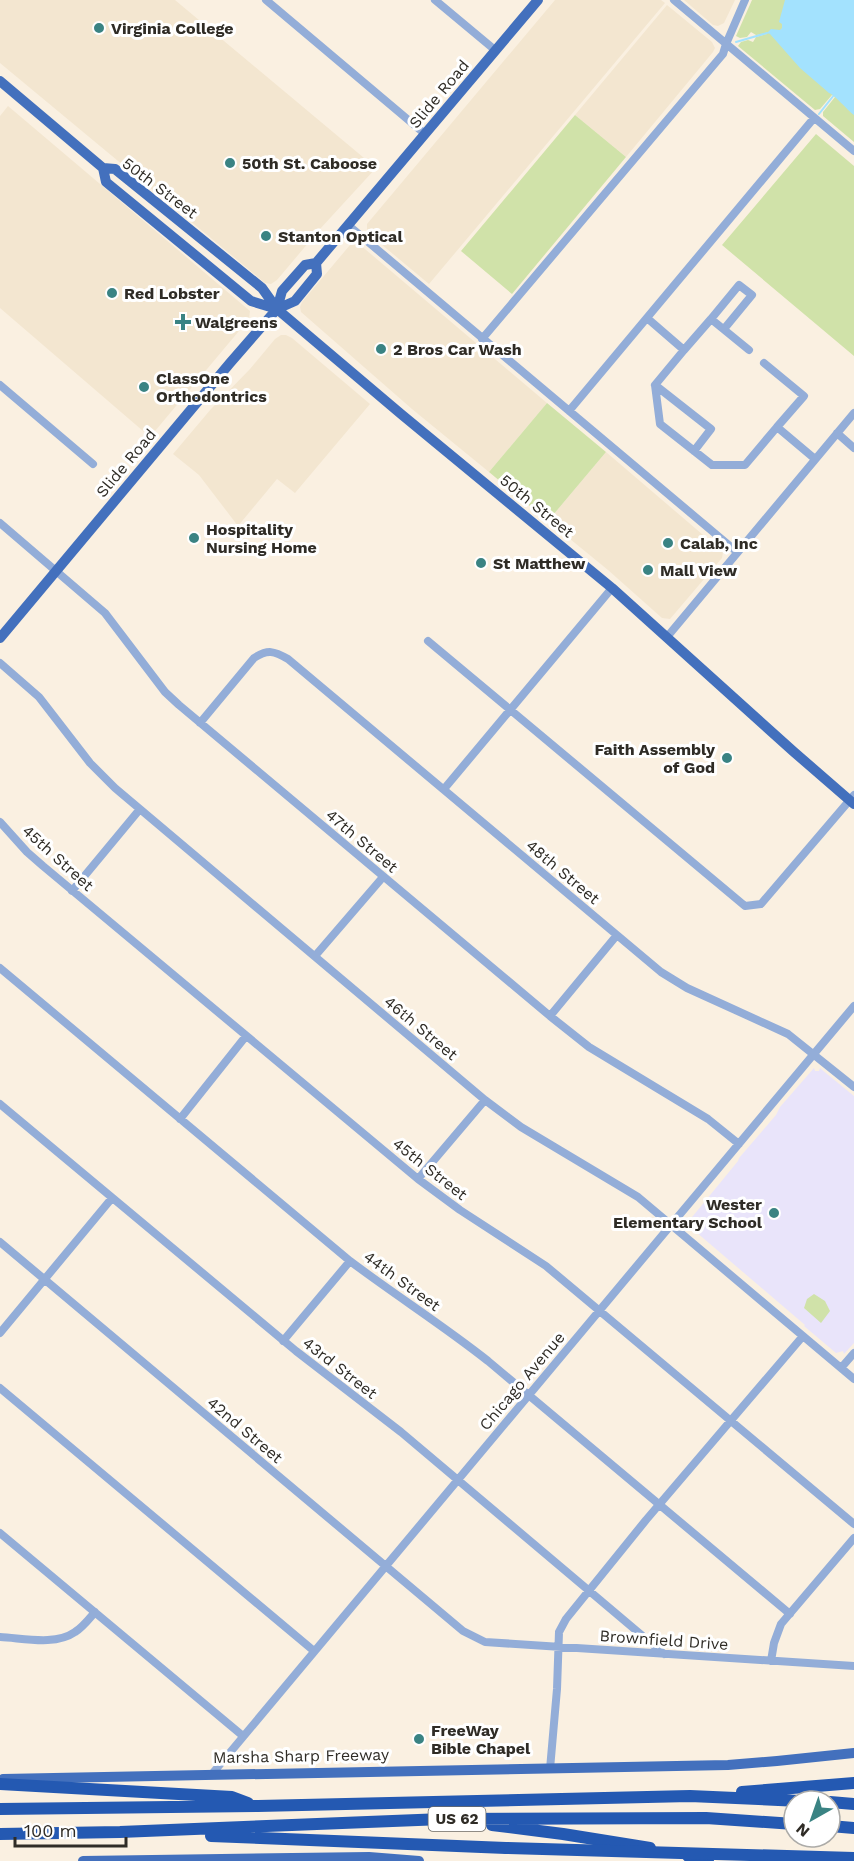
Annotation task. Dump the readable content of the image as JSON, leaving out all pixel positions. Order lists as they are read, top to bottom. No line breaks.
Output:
{"streets":{"highway":["US 62"],"main road":["Slide Road","50th Street","Marsha Sharp Freeway"],"street":["47th Street","45th Street","48th Street","46th Street","44th Street","43rd Street","Chicago Avenue","42nd Street","Brownfield Drive"]},"crossings":[["Slide Road","50th Street"],["Slide Road","47th Street"],["47th Street","48th Street"],["47th Street","Chicago Avenue"],["45th Street","Chicago Avenue"],["48th Street","Chicago Avenue"],["46th Street","Chicago Avenue"],["44th Street","Chicago Avenue"],["43rd Street","Chicago Avenue"],["43rd Street","Brownfield Drive"],["Chicago Avenue","42nd Street"],["Chicago Avenue","Marsha Sharp Freeway"],["42nd Street","Brownfield Drive"]],"places":{"other":["Virginia College","50th St. Caboose","Stanton Optical","Red Lobster","2 Bros Car Wash","ClassOne Orthodontrics","Hospitality Nursing Home","Calab, Inc","St Matthew","Mall View","Faith Assembly of God","Wester Elementary School","FreeWay Bible Chapel"],"health":["Walgreens"]},"scale_bar":"100 m","north":"bottom left"}
